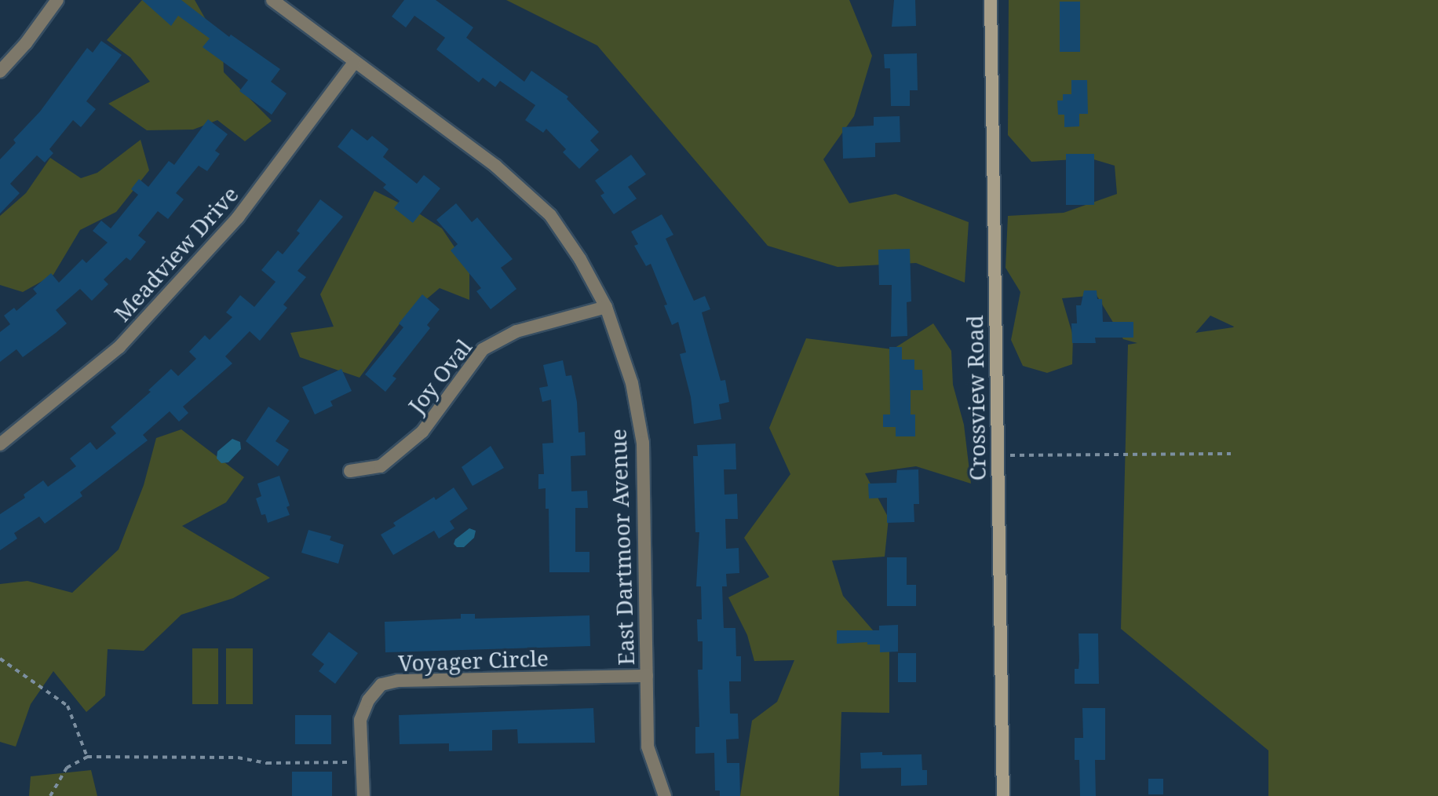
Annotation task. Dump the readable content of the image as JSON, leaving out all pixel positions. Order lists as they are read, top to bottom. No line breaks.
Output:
{"streets":{"street":["Meadview Drive","Joy Oval","Crossview Road","East Dartmoor Avenue","Voyager Circle"]},"crossings":[["Meadview Drive","East Dartmoor Avenue"],["Joy Oval","East Dartmoor Avenue"],["East Dartmoor Avenue","Voyager Circle"]]}
